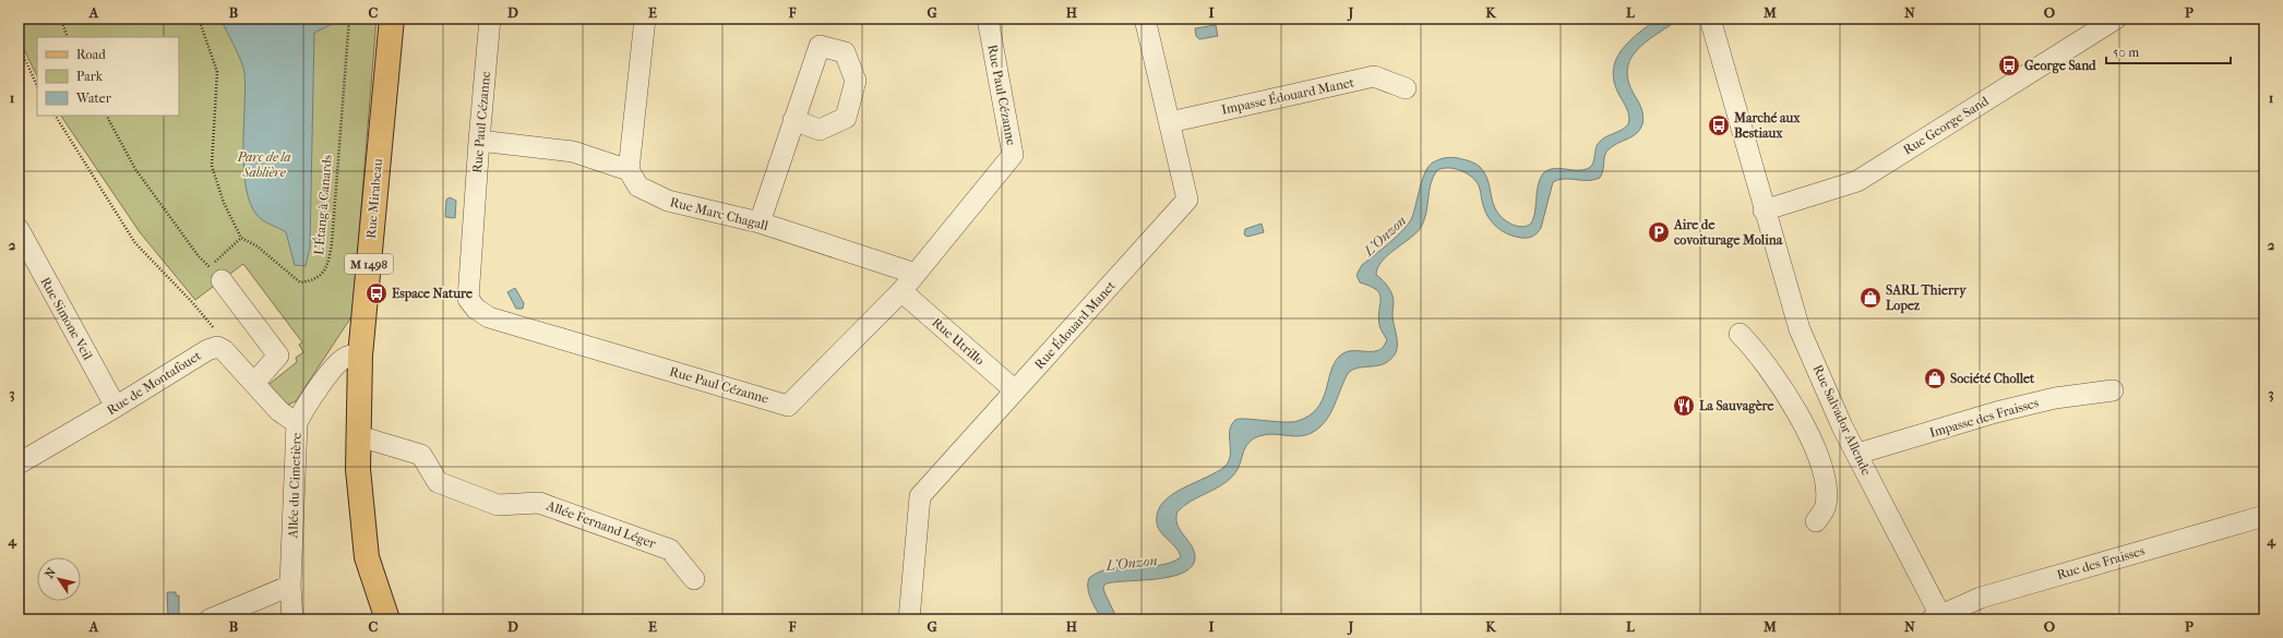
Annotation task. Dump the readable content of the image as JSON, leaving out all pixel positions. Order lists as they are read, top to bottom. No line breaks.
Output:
{"streets":{"main road":["Rue Mirabeau","M 1498"],"street":["Rue Paul Cézanne","Impasse Édouard Manet","Rue George Sand","Rue Marc Chagall","Rue Simone Veil","Rue Édouard Manet","Rue Utrillo","Rue de Montafouet","Impasse des Fraisses","Rue Salvador Allende","Allée du Cimetière","Allée Fernand Léger","Rue des Fraisses"],"path":["L'Étang à Canards"]},"crossings":[["Rue Paul Cézanne","Rue Marc Chagall"],["Rue Paul Cézanne","Rue Utrillo"],["Impasse Édouard Manet","Rue Édouard Manet"],["Rue George Sand","Rue Salvador Allende"],["Rue Mirabeau","Allée du Cimetière"],["Rue Mirabeau","Allée Fernand Léger"],["Rue Simone Veil","Rue de Montafouet"],["Rue Édouard Manet","Rue Utrillo"],["Rue de Montafouet","Allée du Cimetière"],["Impasse des Fraisses","Rue Salvador Allende"],["Rue Salvador Allende","Rue des Fraisses"]],"water":["L'Onzon"],"parks":["Parc de la Sablière"],"places":{"bus stop":["George Sand","Marché aux Bestiaux","Espace Nature"],"parking":["Aire de covoiturage Molina"],"shop":["SARL Thierry Lopez","Société Chollet"],"restaurant":["La Sauvagère"]},"legend":["Road","Park","Water"],"scale_bar":"50 m","north":"top left","grid":{"columns":["A","B","C","D","E","F","G","H","I","J","K","L","M","N","O","P"],"rows":["1","2","3","4"]}}
